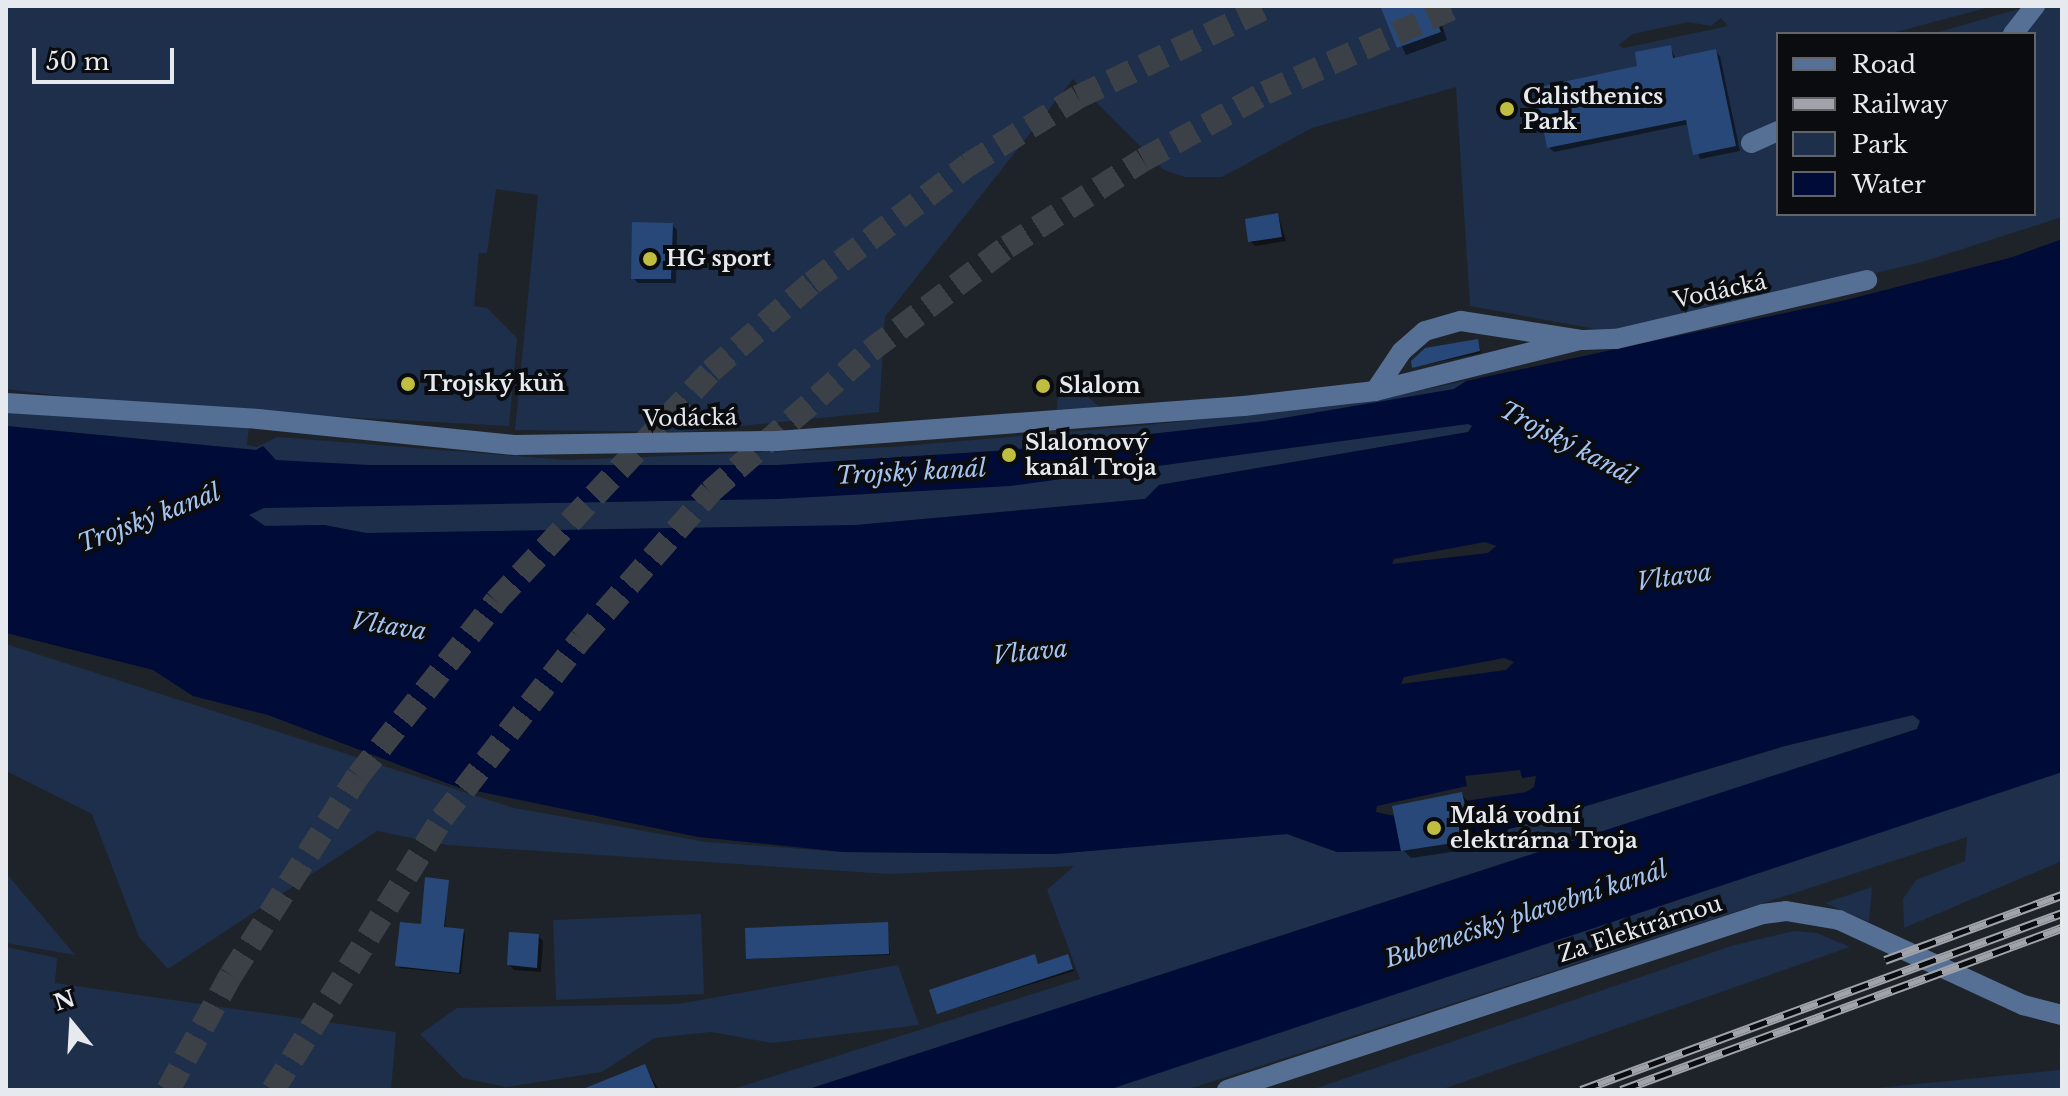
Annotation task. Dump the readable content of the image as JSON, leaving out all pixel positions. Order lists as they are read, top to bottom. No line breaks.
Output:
{"streets":{"street":["Vodácká","Za Elektrárnou"]},"water":["Trojský kanál","Vltava","Bubenečský plavební kanál"],"places":["Calisthenics Park","HG sport","Trojský kůň","Slalom","Slalomový kanál Troja","Malá vodní elektrárna Troja"],"legend":["Road","Railway","Park","Water"],"scale_bar":"50 m","north":"top"}
